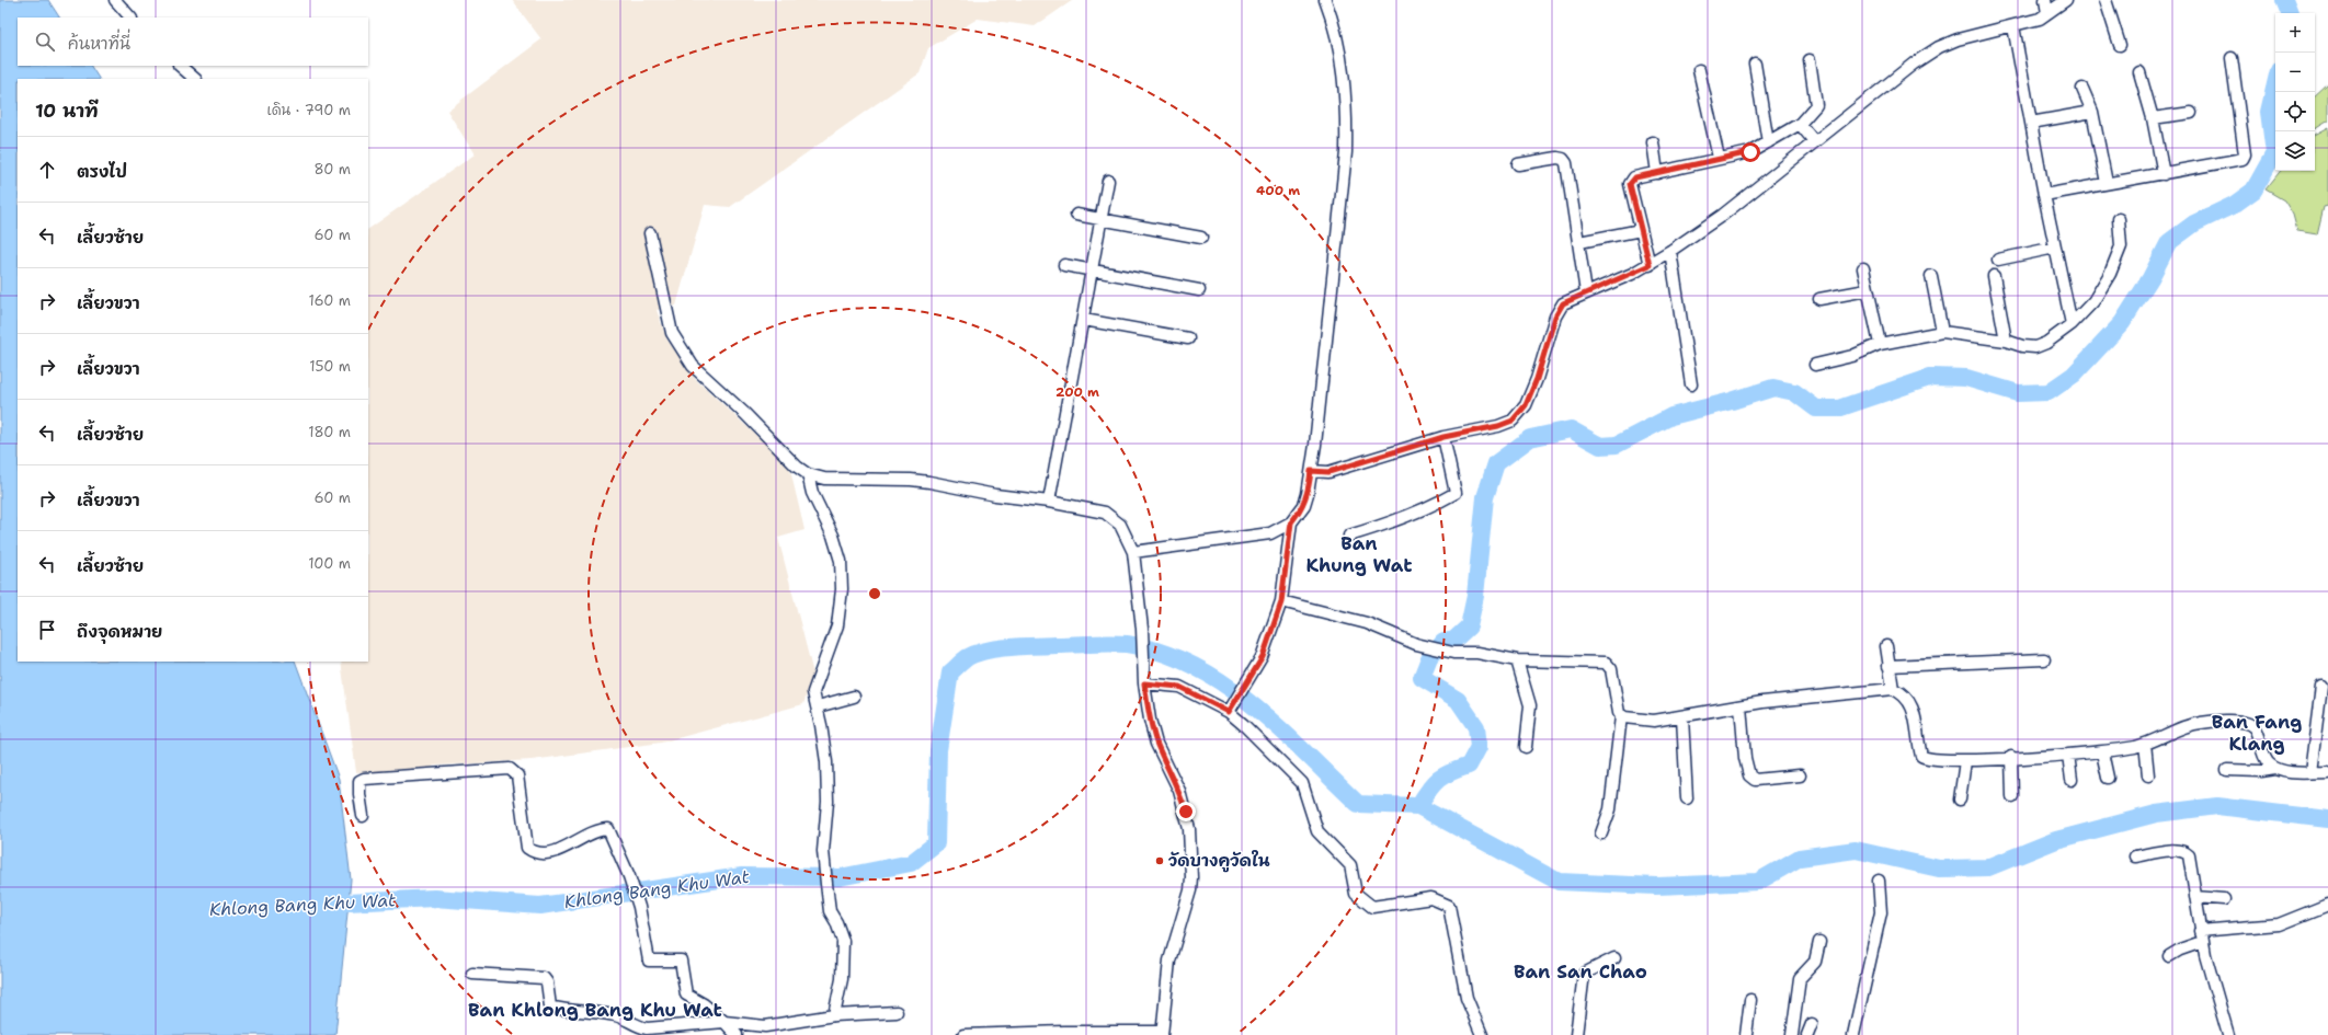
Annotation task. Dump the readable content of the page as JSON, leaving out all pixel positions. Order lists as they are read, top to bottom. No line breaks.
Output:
{"districts":["Ban Khung Wat","Ban Fang Klang","Ban San Chao","Ban Khlong Bang Khu Wat"],"water":["Khlong Bang Khu Wat"],"places":["วัดบางคูวัดใน"],"page":{"map_buttons":["+","−"],"search":"ค้นหาที่นี่","heading":["10 นาที","เดิน · 790 m"],"list":[["ตรงไป","80 m"],["เลี้ยวซ้าย","60 m"],["เลี้ยวขวา","160 m"],["เลี้ยวขวา","150 m"],["เลี้ยวซ้าย","180 m"],["เลี้ยวขวา","60 m"],["เลี้ยวซ้าย","100 m"],"ถึงจุดหมาย"]},"rings":["400 m","200 m"]}
